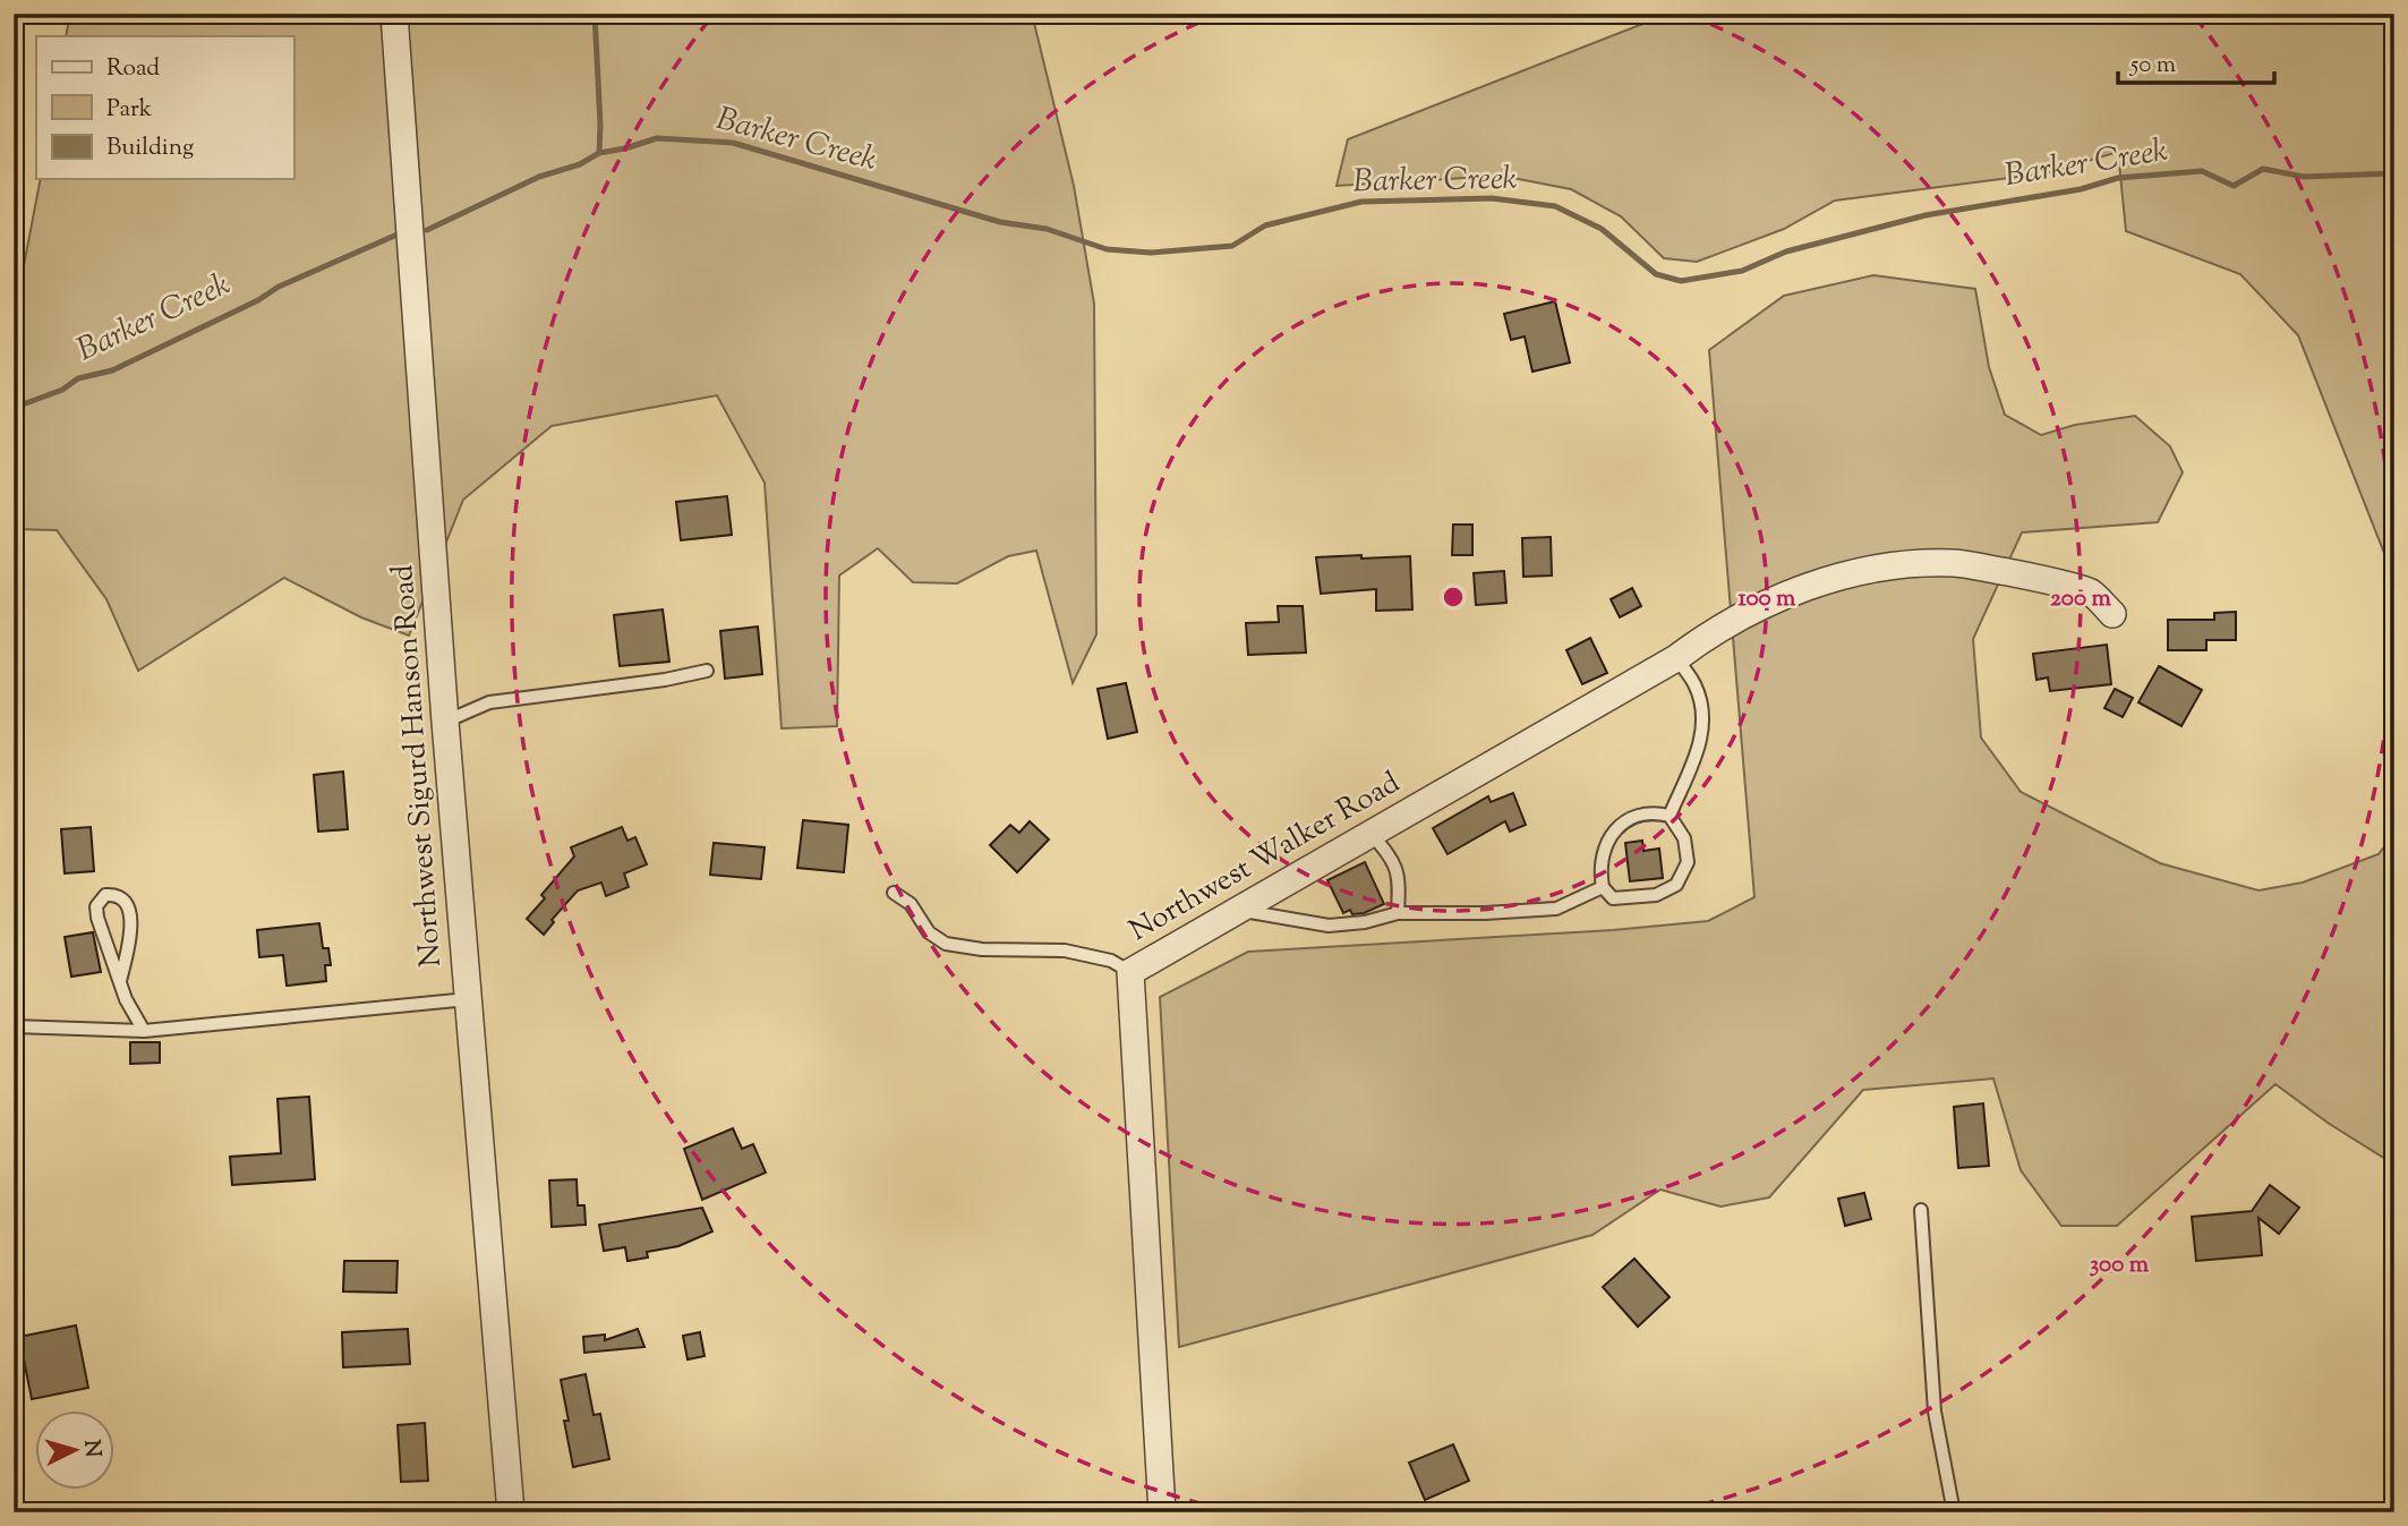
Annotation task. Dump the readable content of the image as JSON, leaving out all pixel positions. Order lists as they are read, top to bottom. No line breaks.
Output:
{"streets":{"street":["Northwest Sigurd Hanson Road","Northwest Walker Road"]},"water":["Barker Creek"],"legend":["Road","Park","Building"],"scale_bar":"50 m","north":"right","rings":["100 m","200 m","300 m"]}
